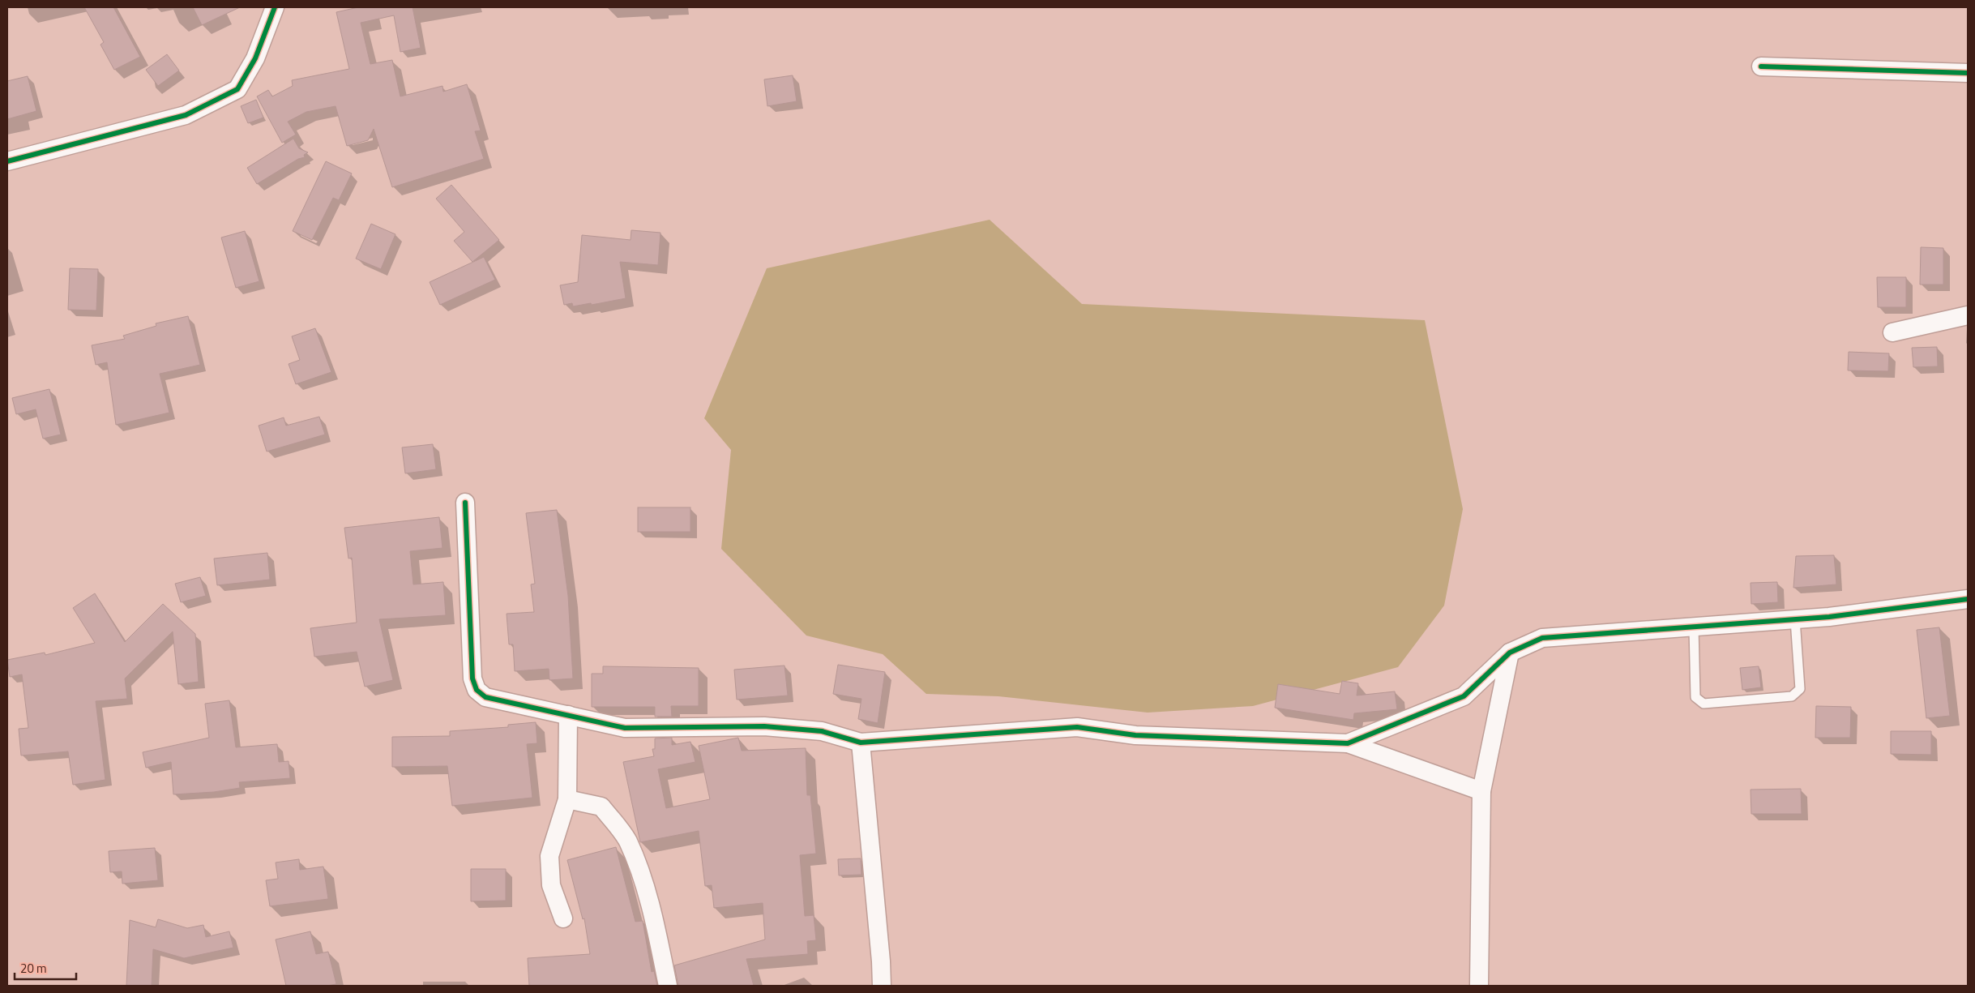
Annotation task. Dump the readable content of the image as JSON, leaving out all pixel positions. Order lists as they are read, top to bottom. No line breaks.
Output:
{"scale_bar":"20 m"}
